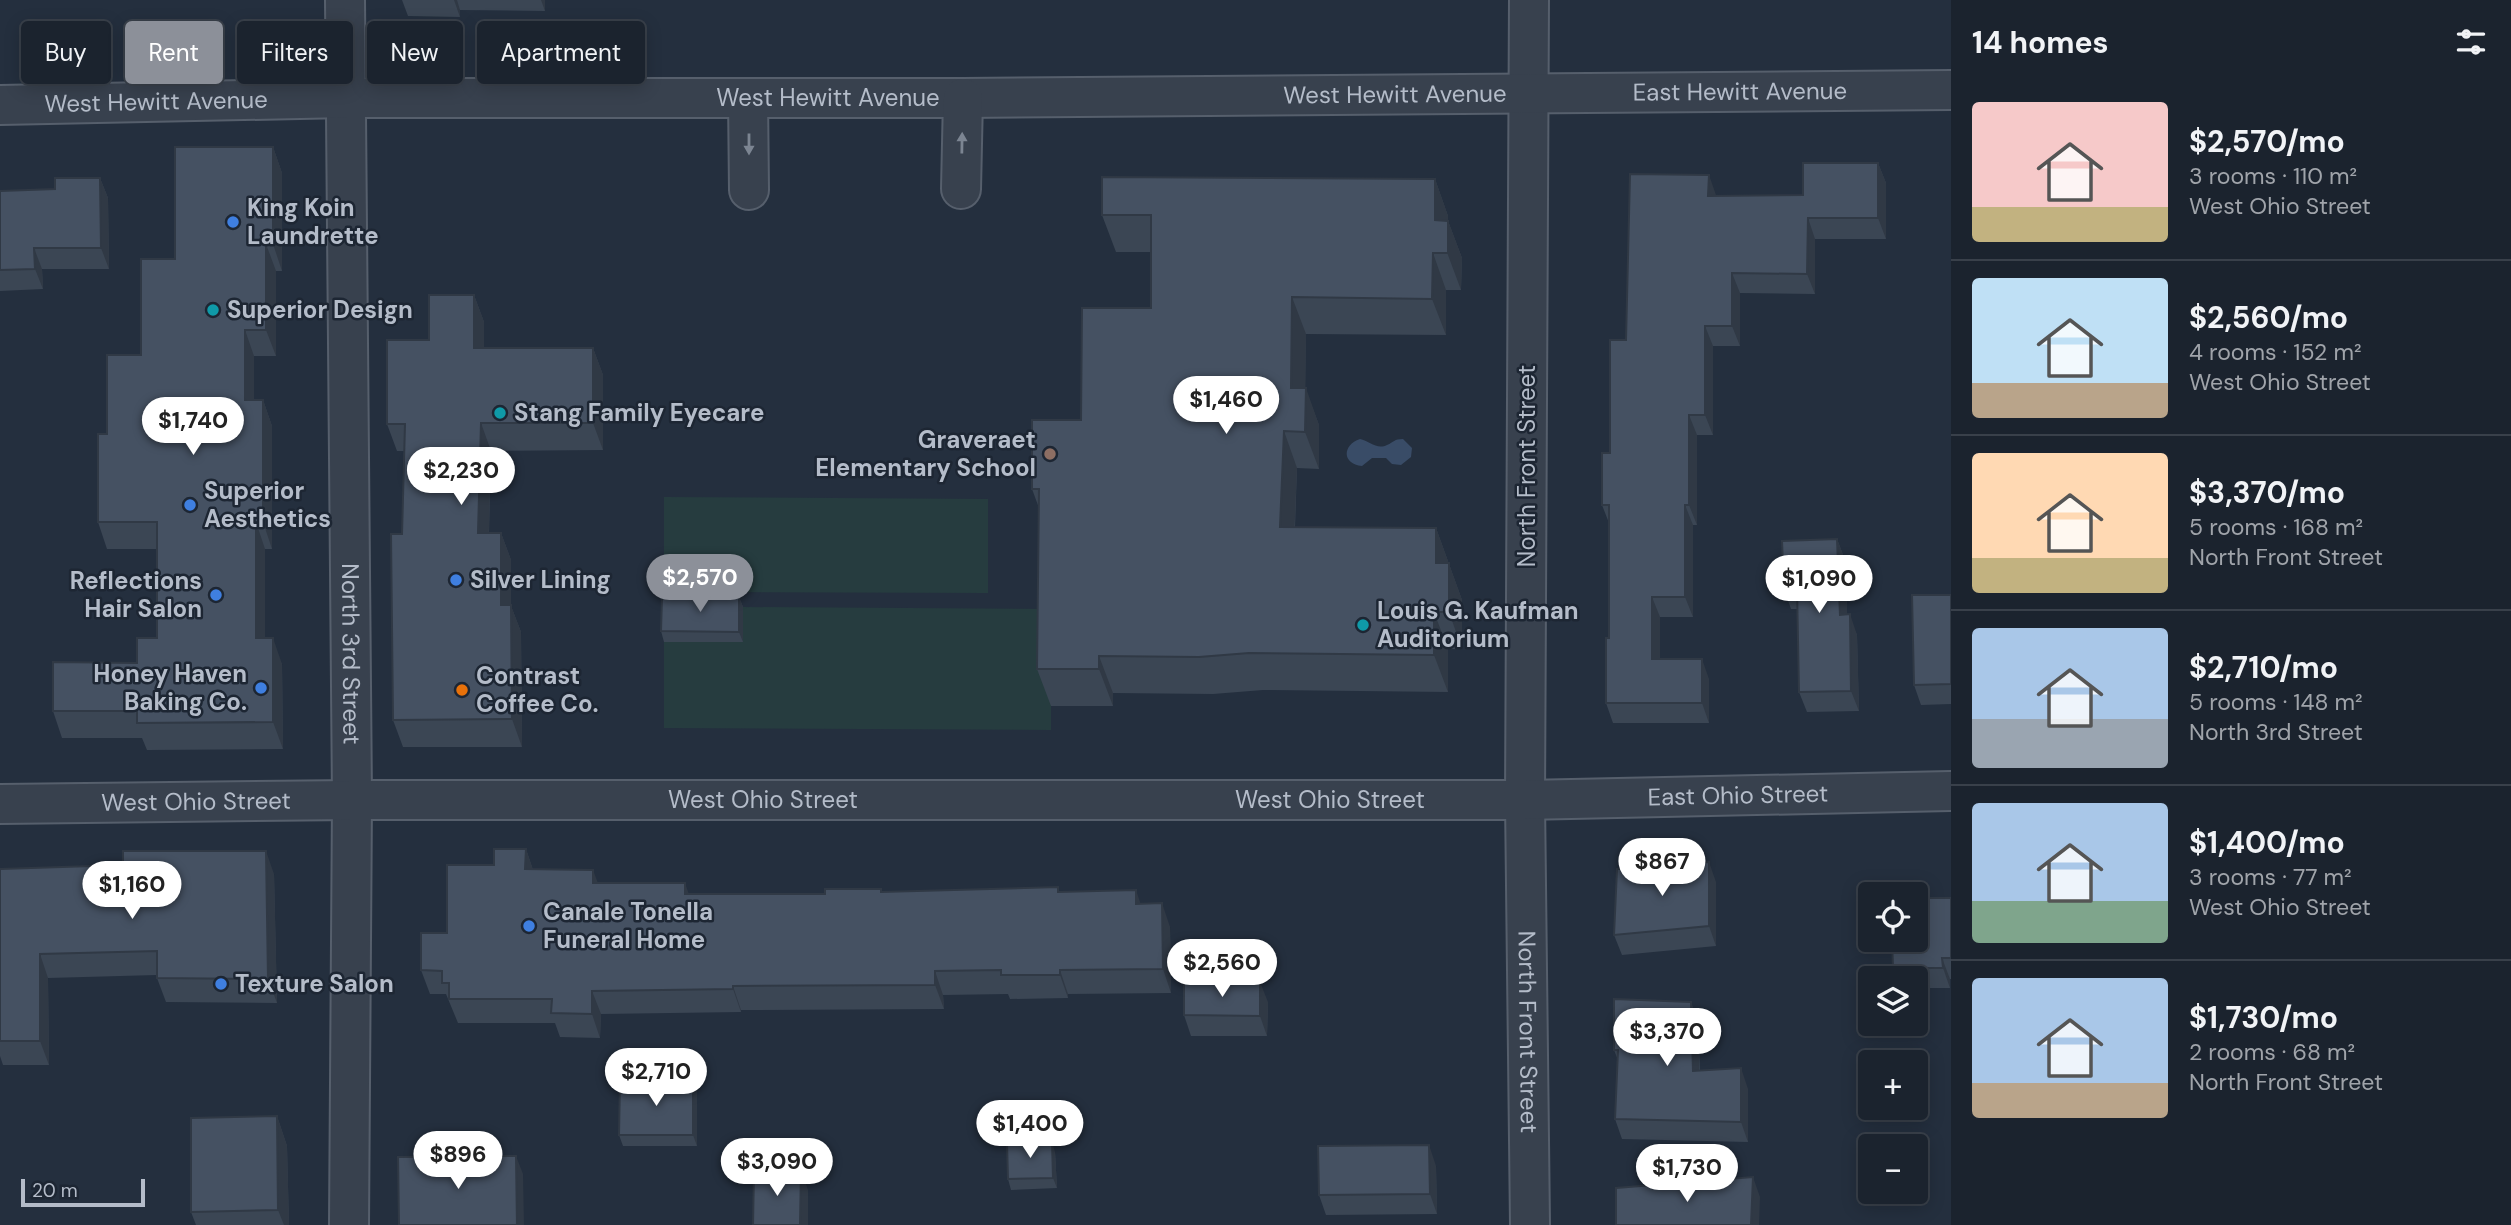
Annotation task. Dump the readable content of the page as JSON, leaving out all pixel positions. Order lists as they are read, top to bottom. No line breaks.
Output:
{"streets":{"street":["East Hewitt Avenue","West Hewitt Avenue","North Front Street","North 3rd Street","East Ohio Street","West Ohio Street"]},"crossings":[["East Hewitt Avenue","West Hewitt Avenue"],["East Hewitt Avenue","North Front Street"],["West Hewitt Avenue","North Front Street"],["West Hewitt Avenue","North 3rd Street"],["North Front Street","East Ohio Street"],["North Front Street","West Ohio Street"],["North 3rd Street","West Ohio Street"],["East Ohio Street","West Ohio Street"]],"places":["King Koin Laundrette","Superior Design","Stang Family Eyecare","Graveraet Elementary School","Superior Aesthetics","Silver Lining","Reflections Hair Salon","Louis G. Kaufman Auditorium","Honey Haven Baking Co.","Contrast Coffee Co.","Canale Tonella Funeral Home","Texture Salon"],"scale_bar":"20 m","page":{"heading":"14 homes","chip":["Buy","Rent","Filters","New","Apartment"],"list":[{"name":"$2,570/mo","note":"3 rooms · 110 m² · West Ohio Street"},{"name":"$2,560/mo","note":"4 rooms · 152 m² · West Ohio Street"},{"name":"$3,370/mo","note":"5 rooms · 168 m² · North Front Street"},{"name":"$2,710/mo","note":"5 rooms · 148 m² · North 3rd Street"},{"name":"$1,400/mo","note":"3 rooms · 77 m² · West Ohio Street"},{"name":"$1,730/mo","note":"2 rooms · 68 m² · North Front Street"}],"price":["$1,460","$1,740","$2,230","$2,570","$1,090","$867","$1,160","$2,560","$3,370","$2,710","$1,400","$896","$3,090","$1,730"],"map_buttons":["+","−"],"scale":"20 m"}}
